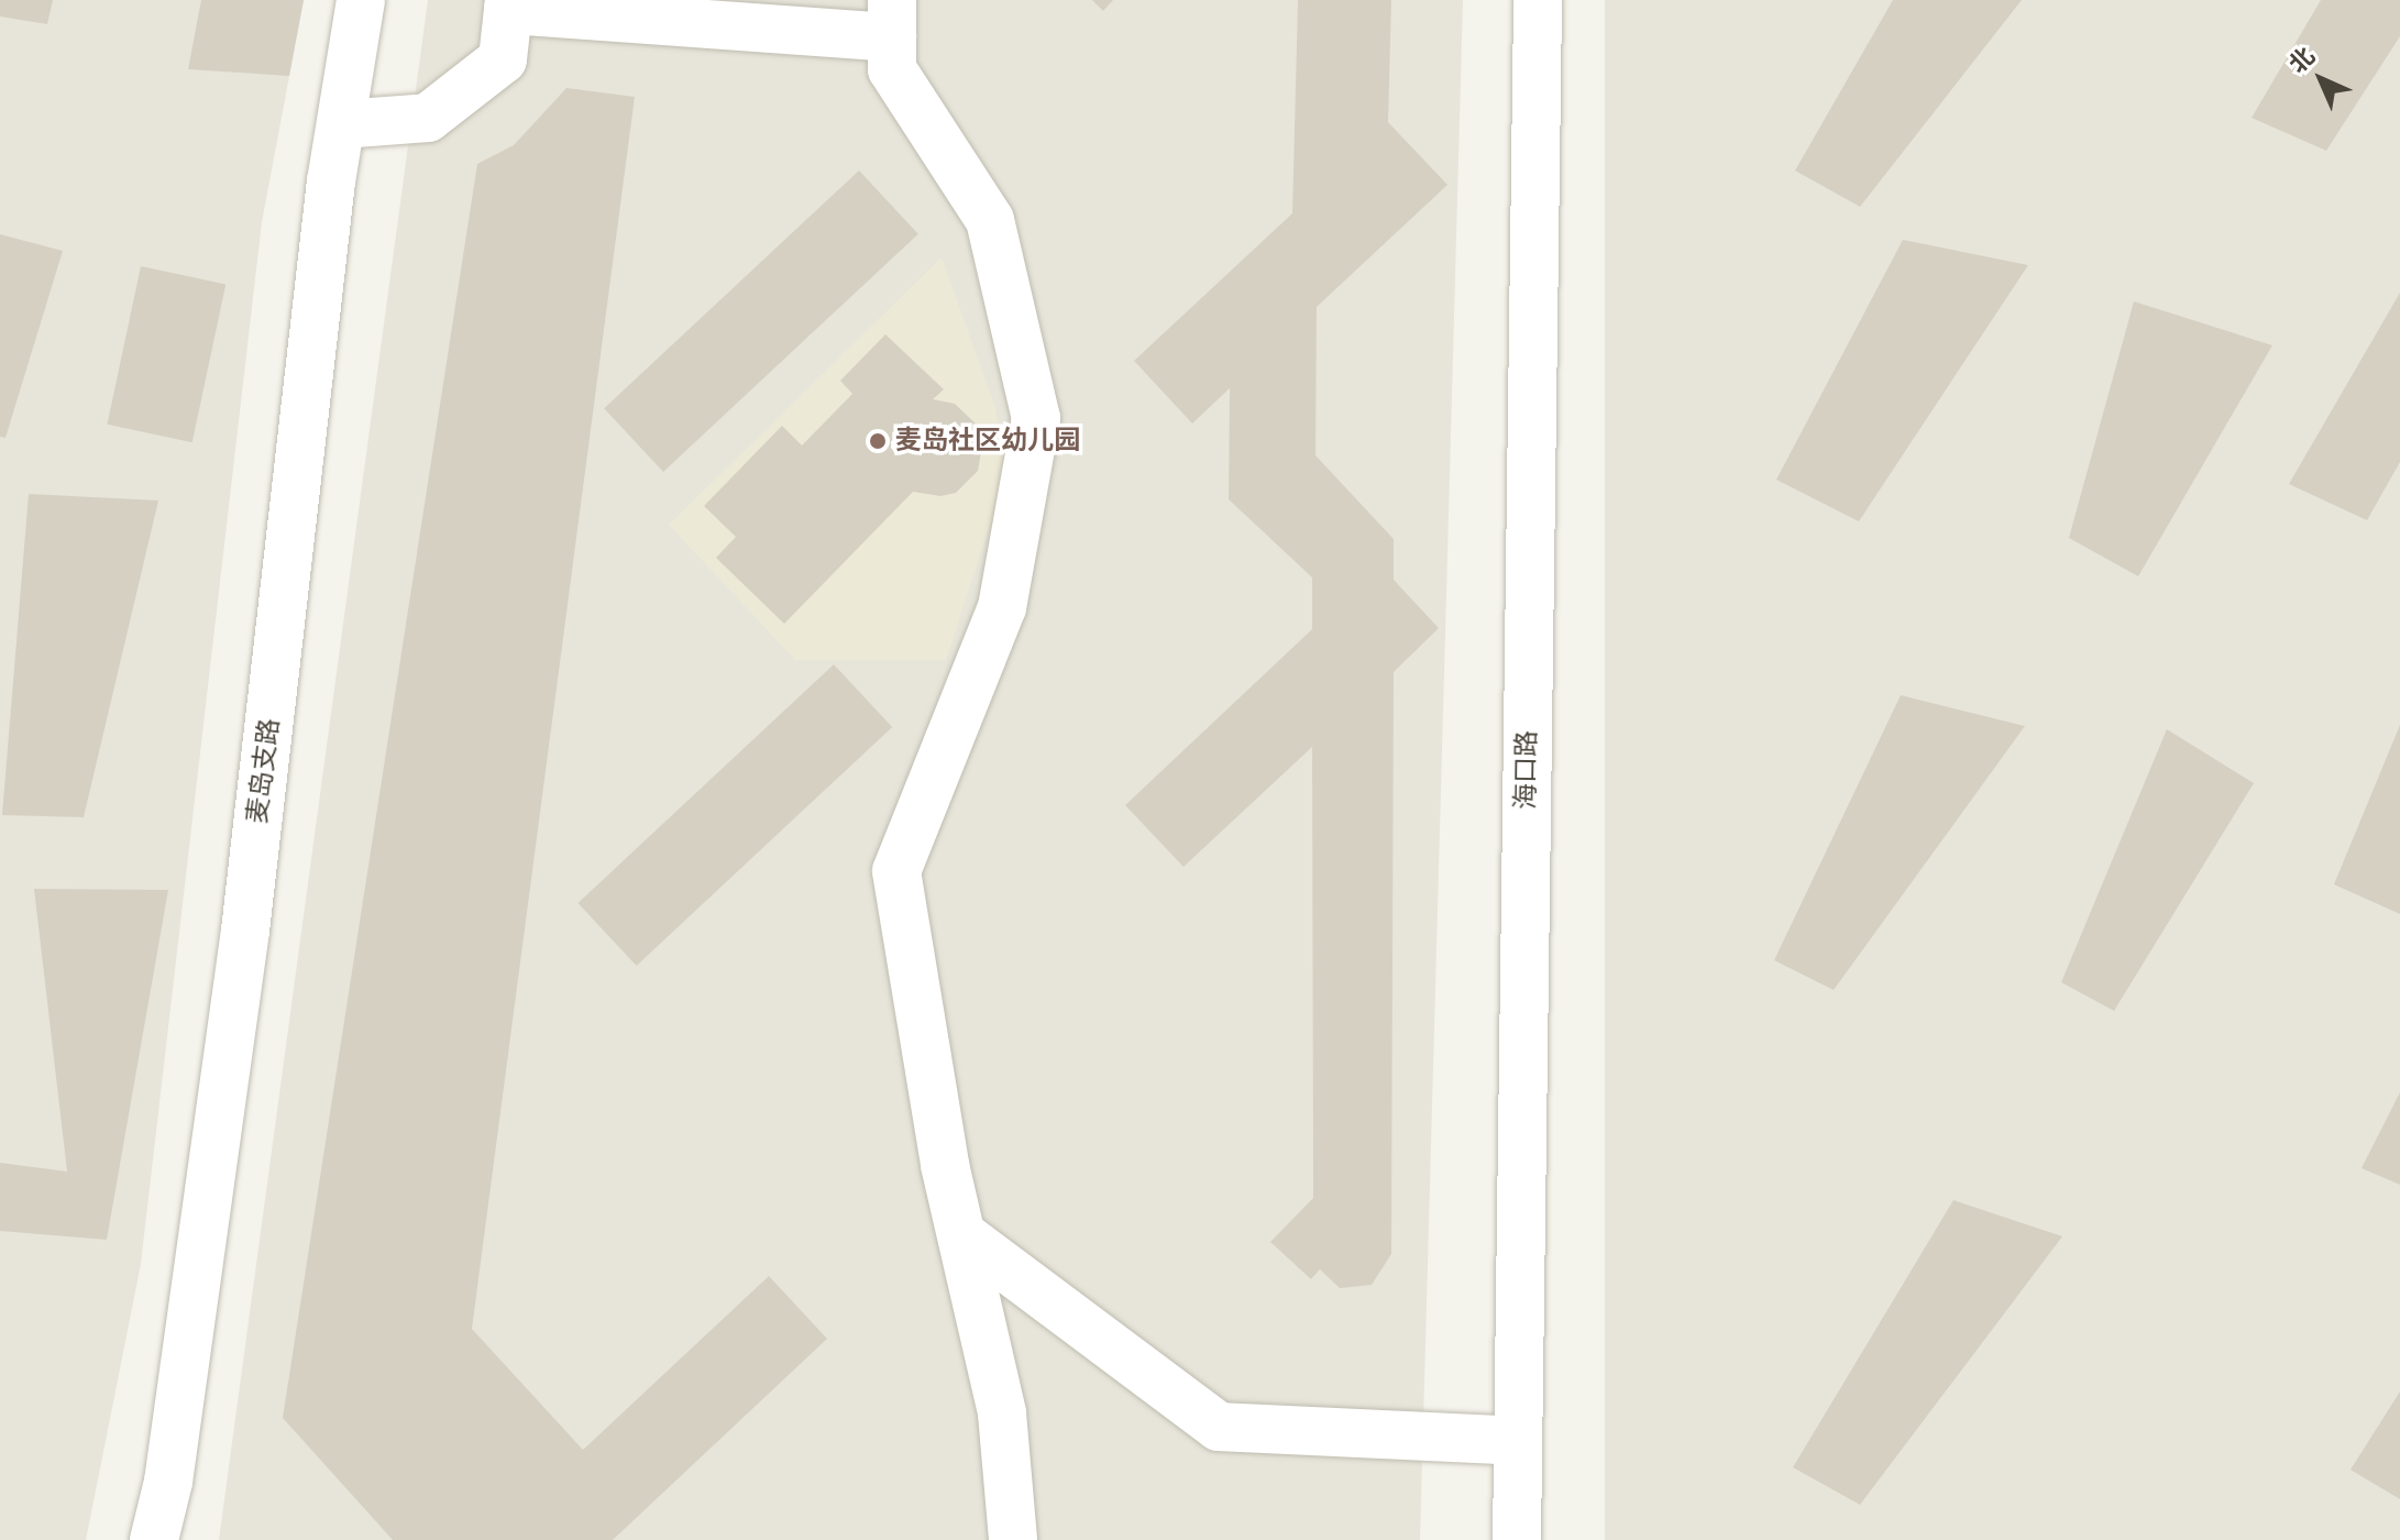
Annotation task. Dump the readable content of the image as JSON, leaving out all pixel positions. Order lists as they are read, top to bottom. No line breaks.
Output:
{"streets":{"street":["海口路","麦岛支路"]},"places":["麦岛社区幼儿园"],"north":"top left"}
